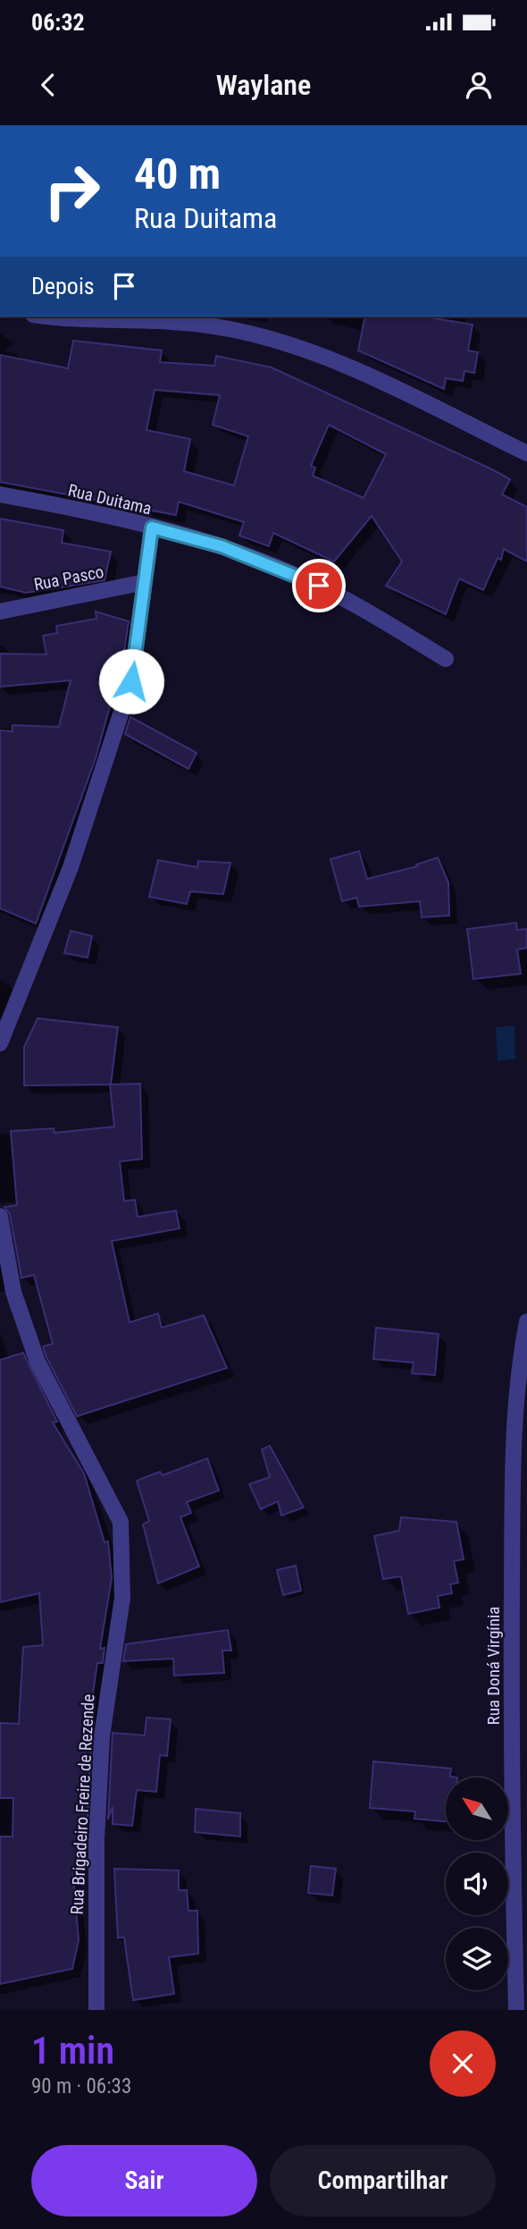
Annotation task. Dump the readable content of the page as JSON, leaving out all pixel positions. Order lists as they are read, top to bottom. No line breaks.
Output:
{"streets":{"street":["Rua Duitama","Rua Pasco","Rua Doná Virgínia","Rua Brigadeiro Freire de Rezende"]},"north":"top left","page":{"status":"06:32","header":"Waylane","turn":["40 m","Rua Duitama"],"then":"Depois","heading":["1 min","90 m · 06:33"],"buttons":["Sair","Compartilhar"]}}
